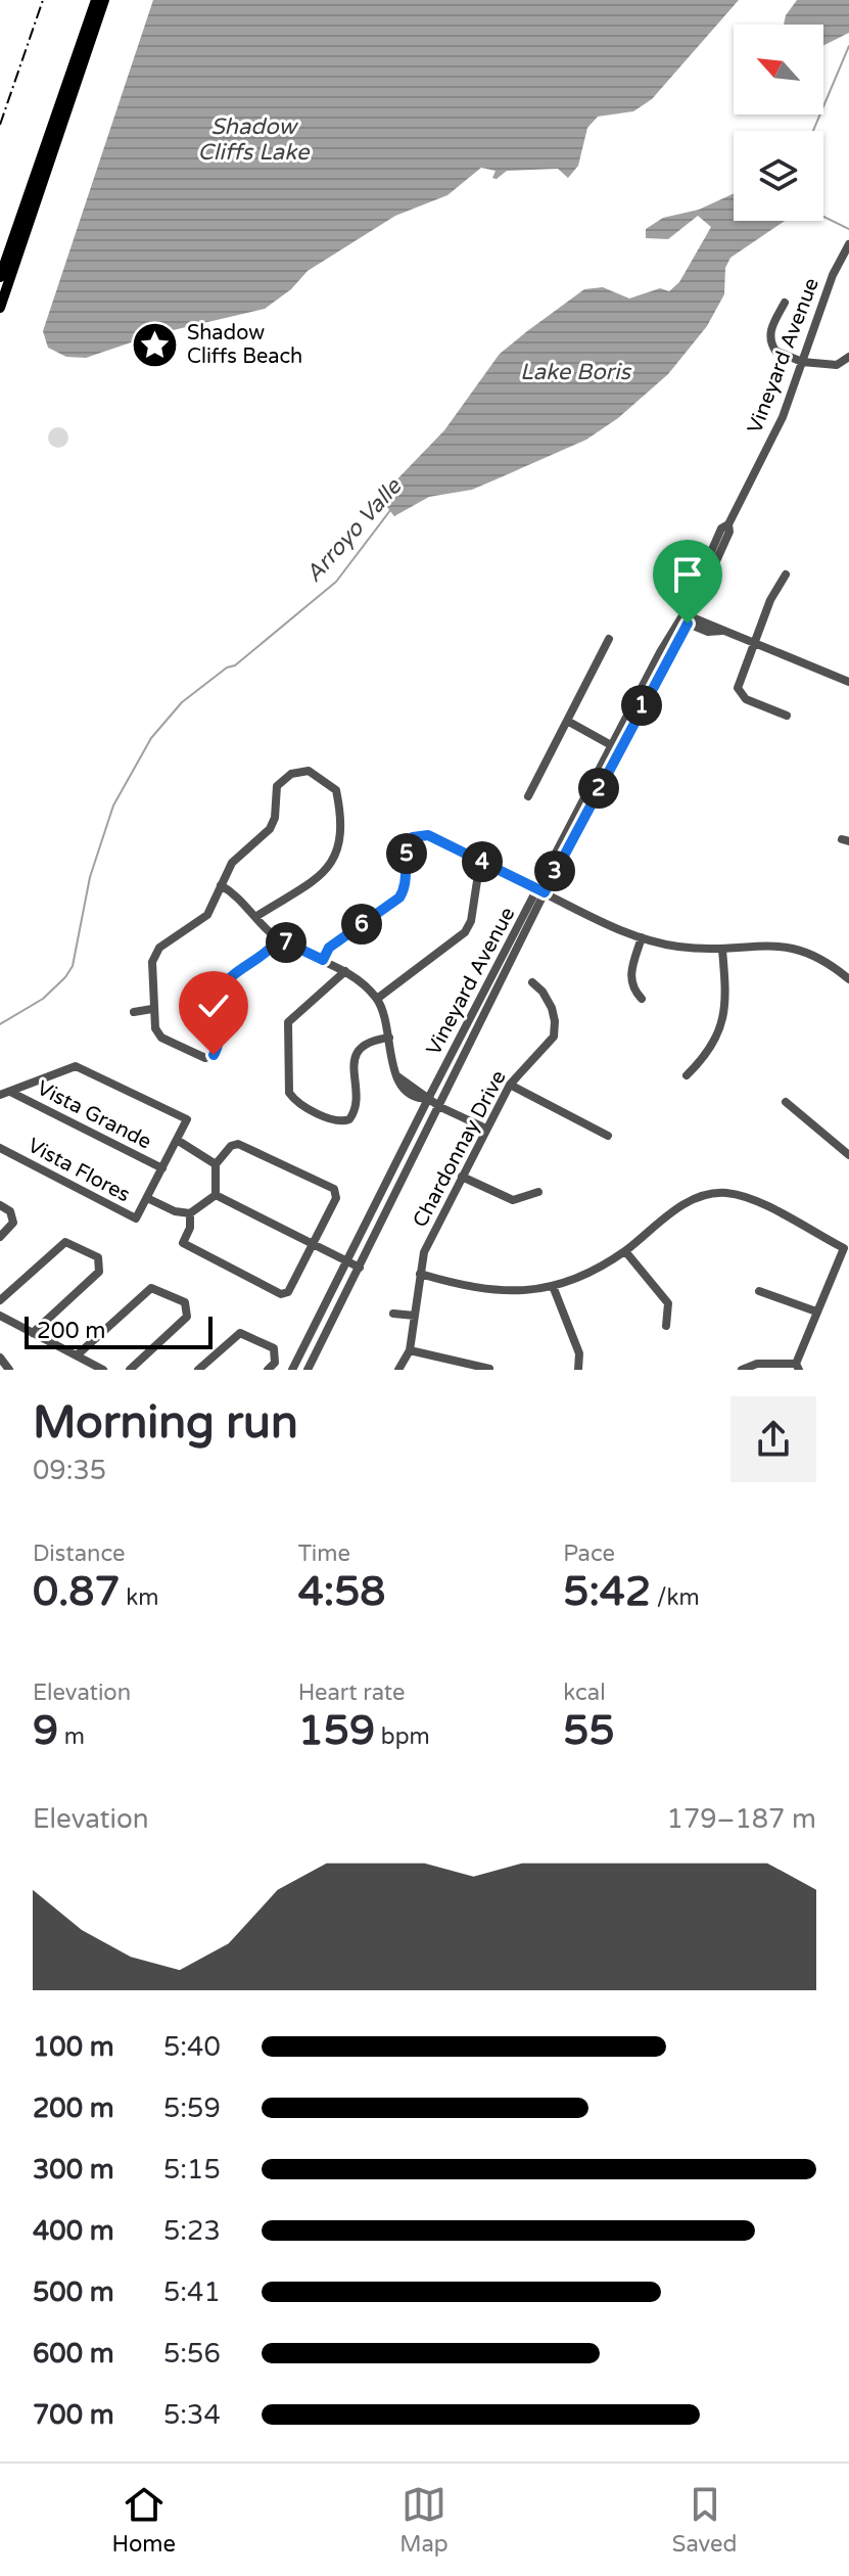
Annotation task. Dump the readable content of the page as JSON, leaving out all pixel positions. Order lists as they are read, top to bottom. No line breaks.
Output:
{"streets":{"street":["Vineyard Avenue","Vista Grande","Chardonnay Drive","Vista Flores"]},"crossings":[["Vista Grande","Vista Flores"]],"water":["Shadow Cliffs Lake","Lake Boris","Arroyo Valle"],"places":{"place":["Shadow Cliffs Beach"]},"scale_bar":"200 m","north":"top left","page":{"pins":["1","2","5","4","3","6","7"],"scale":"200 m","heading":["Morning run","09:35"],"stats":[["Distance","0.87 km"],["Time","4:58"],["Pace","5:42 /km"],["Elevation","9 m"],["Heart rate","159 bpm"],["kcal","55"]],"chart":["Elevation","179–187 m"],"list":[{"name":"100 m","note":"5:40"},{"name":"200 m","note":"5:59"},{"name":"300 m","note":"5:15"},{"name":"400 m","note":"5:23"},{"name":"500 m","note":"5:41"},{"name":"600 m","note":"5:56"},{"name":"700 m","note":"5:34"}],"tabs":["Home","Map","Saved"]}}
